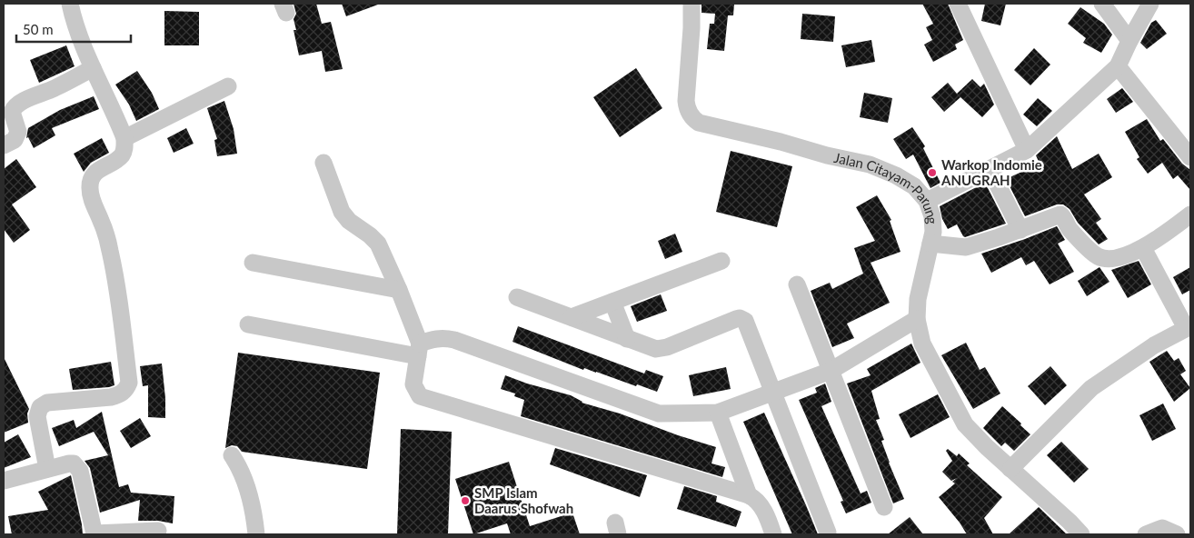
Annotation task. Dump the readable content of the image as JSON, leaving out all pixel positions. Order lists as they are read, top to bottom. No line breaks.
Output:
{"streets":{"street":["Jalan Citayam-Parung"]},"places":["Warkop Indomie ANUGRAH","SMP Islam Daarus Shofwah"],"scale_bar":"50 m"}
